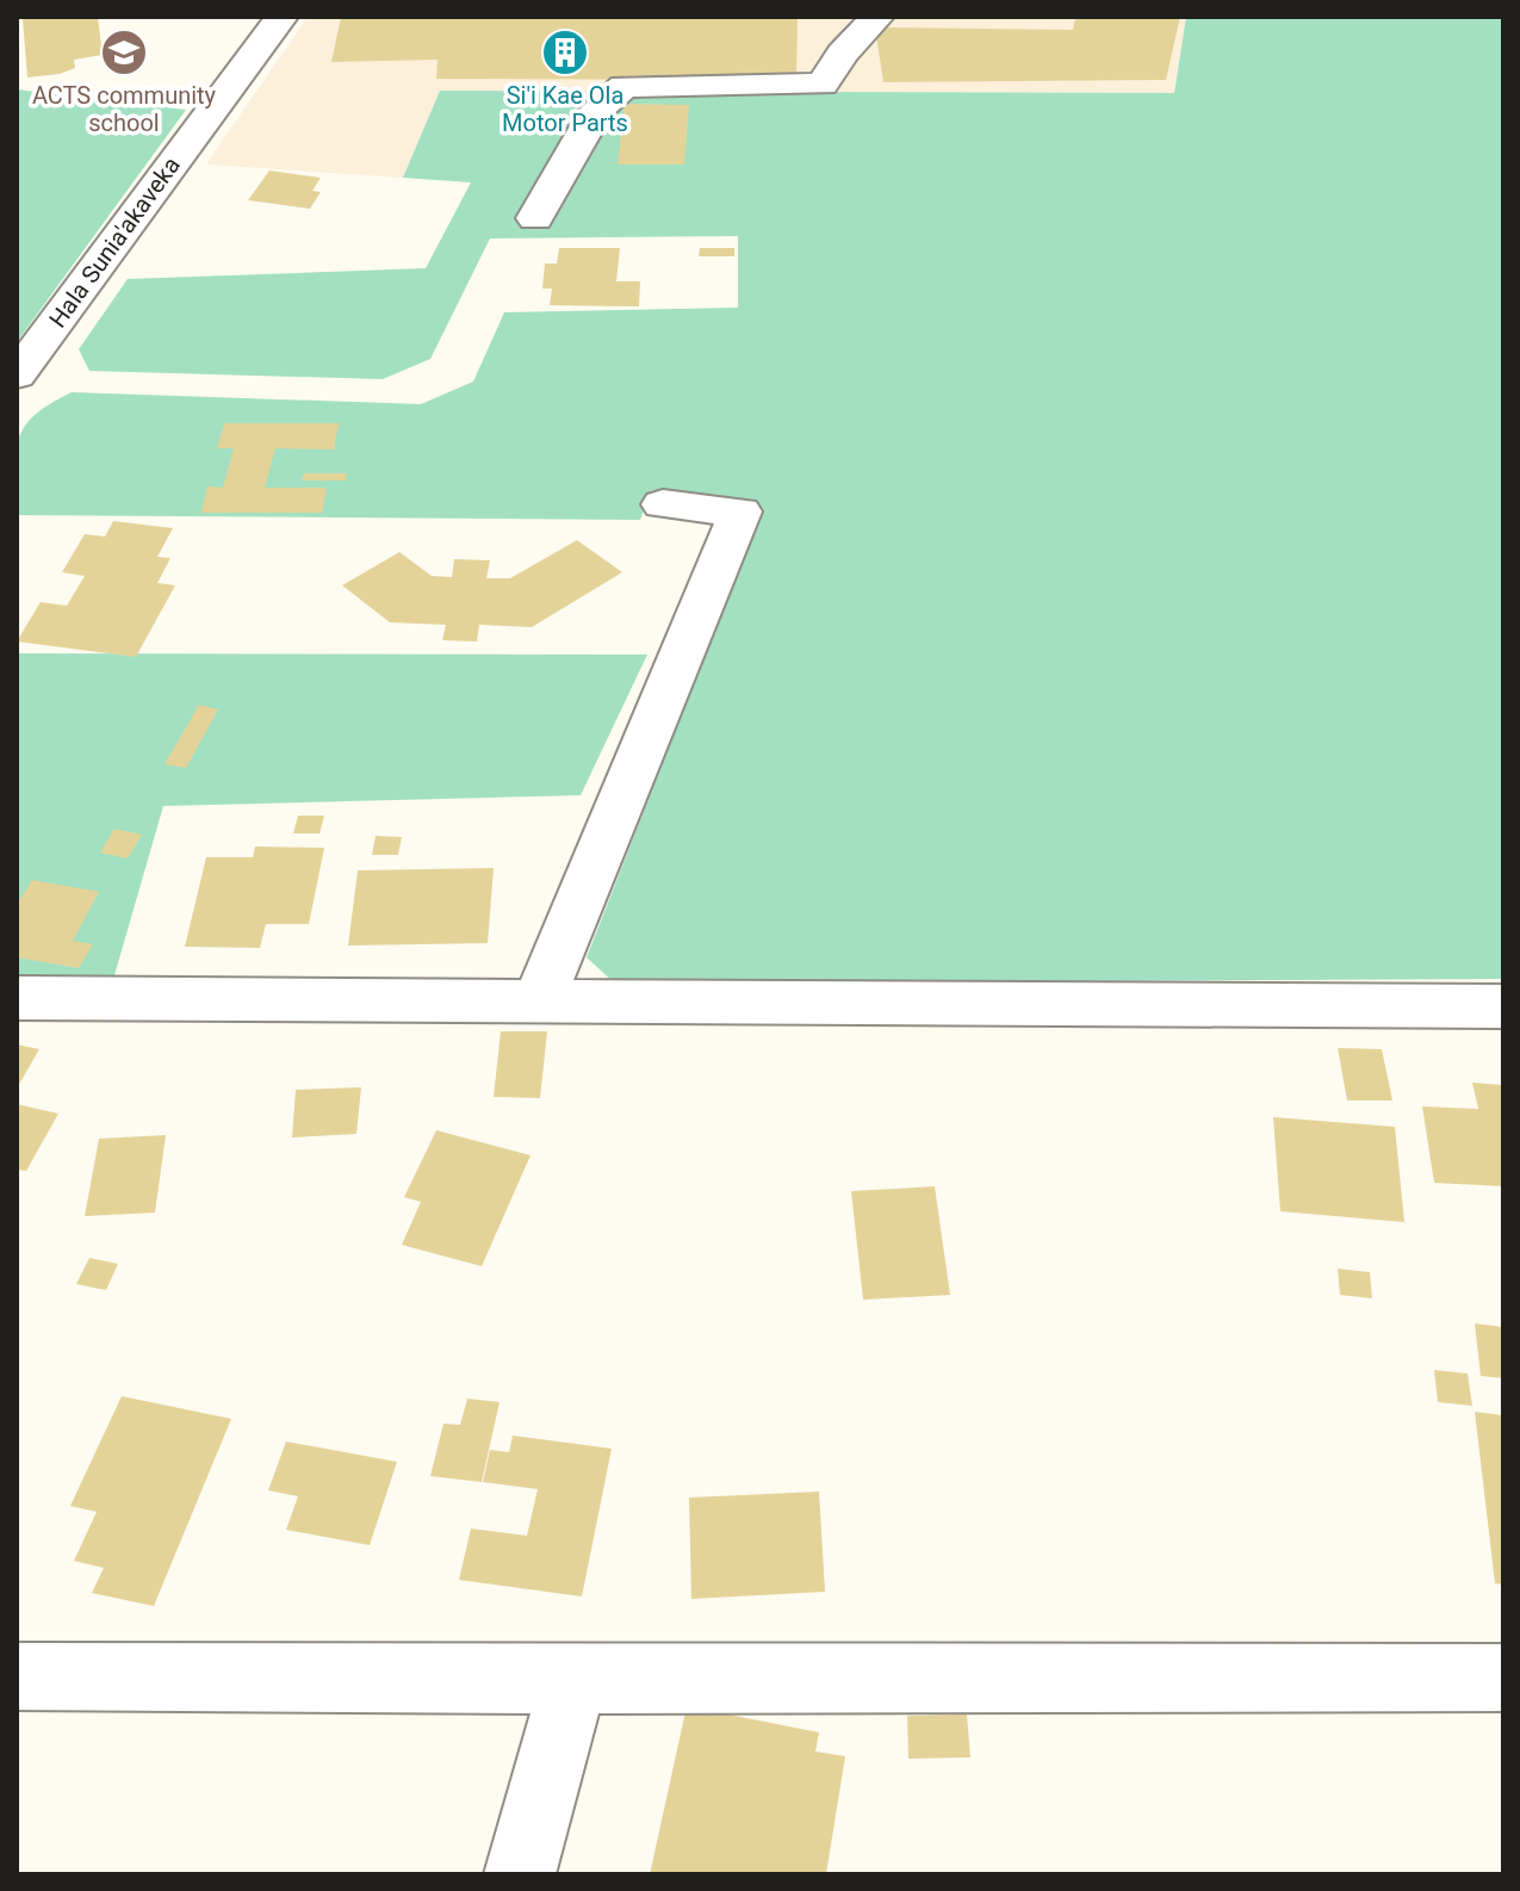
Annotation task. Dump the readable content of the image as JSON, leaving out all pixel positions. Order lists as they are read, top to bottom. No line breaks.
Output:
{"streets":{"street":["Hala Sunia'akaveka"]},"places":{"school or university":["ACTS community school"],"building":["Si'i Kae Ola Motor Parts"]}}
